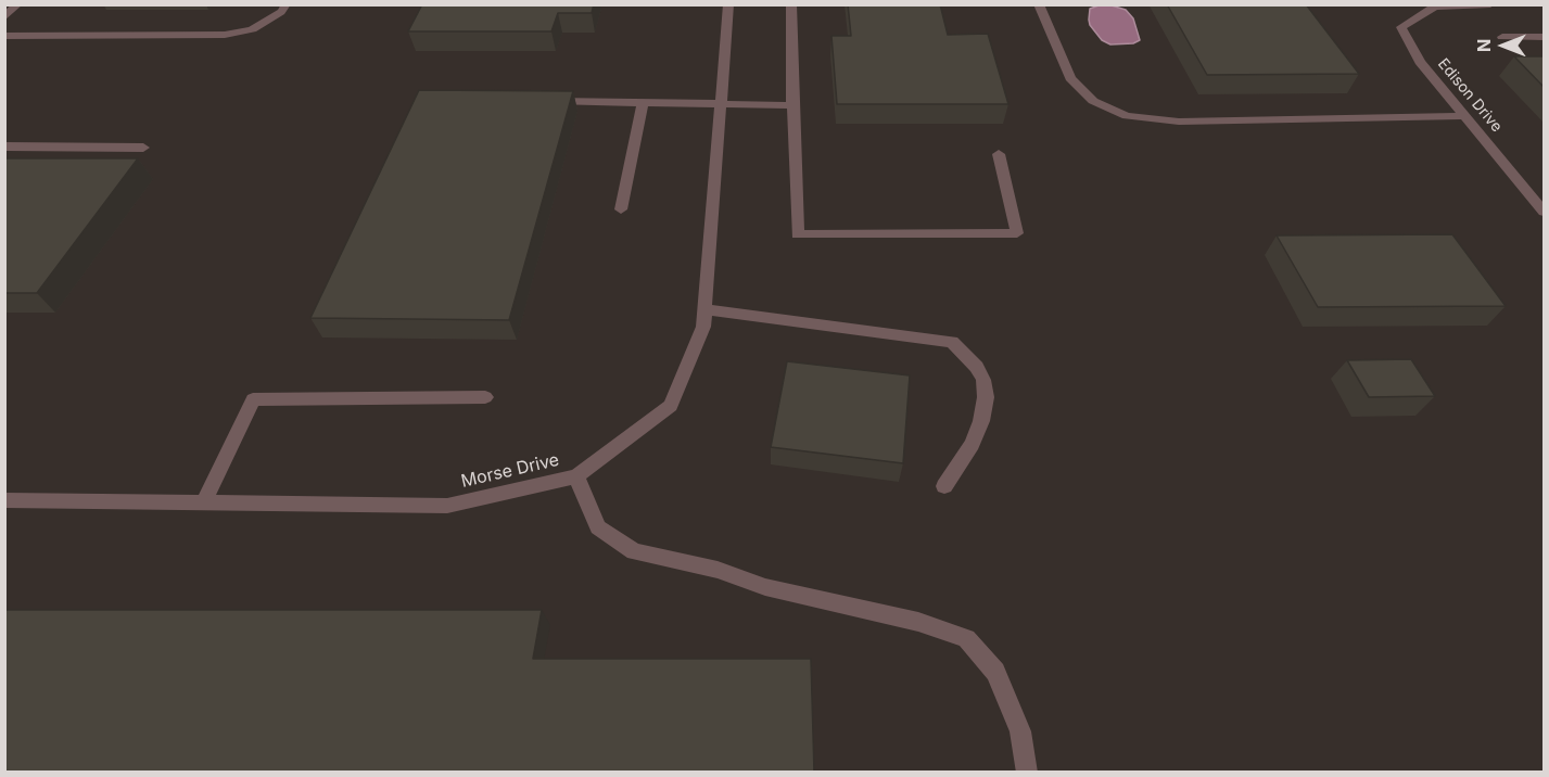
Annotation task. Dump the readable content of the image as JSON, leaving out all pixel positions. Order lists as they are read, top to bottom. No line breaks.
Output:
{"streets":{"street":["Edison Drive","Morse Drive"]},"north":"left"}
